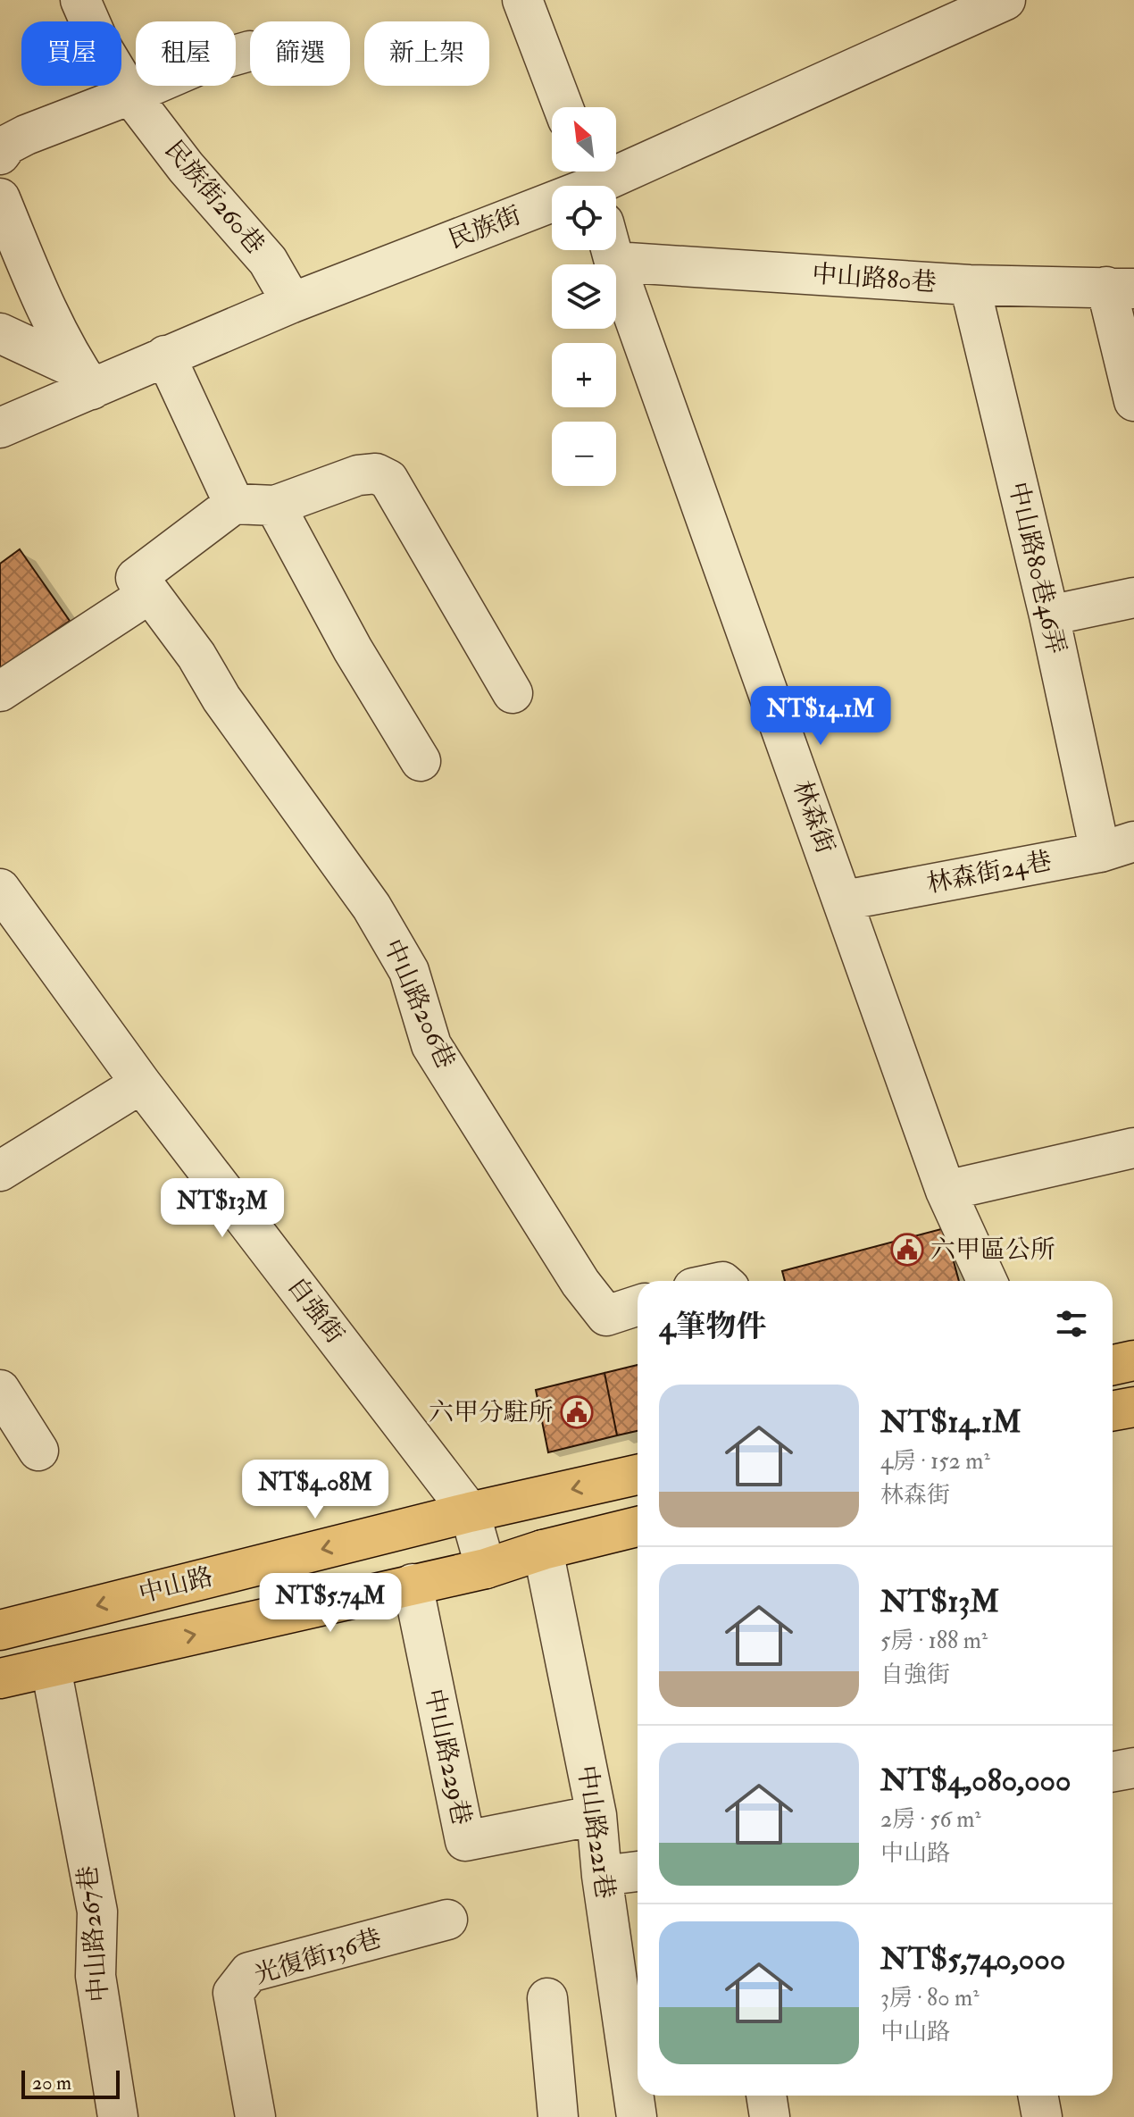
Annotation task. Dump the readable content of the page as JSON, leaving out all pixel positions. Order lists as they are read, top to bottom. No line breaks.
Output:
{"streets":{"main road":["中山路"],"street":["民族街260巷","民族街","中山路80巷","中山路80巷46弄","林森街","林森街24巷","中山路206巷","自強街","中山路229巷","中山路221巷","中山路267巷","光復街136巷"]},"crossings":[["民族街260巷","民族街"],["中山路80巷","中山路80巷46弄"],["中山路80巷","林森街"],["中山路80巷46弄","林森街24巷"],["林森街","林森街24巷"],["自強街","中山路"],["中山路","中山路229巷"],["中山路","中山路221巷"],["中山路","中山路267巷"],["中山路229巷","中山路221巷"]],"places":{"public building":["六甲區公所","六甲分駐所"]},"scale_bar":"20 m","north":"top left","page":{"chip":["買屋","租屋","篩選","新上架"],"map_buttons":["+","−"],"price":["NT$14.1M","NT$13M","NT$4.08M","NT$5.74M"],"heading":"4筆物件","list":[{"name":"NT$14.1M","note":"4房 · 152 m² · 林森街"},{"name":"NT$13M","note":"5房 · 188 m² · 自強街"},{"name":"NT$4,080,000","note":"2房 · 56 m² · 中山路"},{"name":"NT$5,740,000","note":"3房 · 80 m² · 中山路"}],"scale":"20 m"}}
